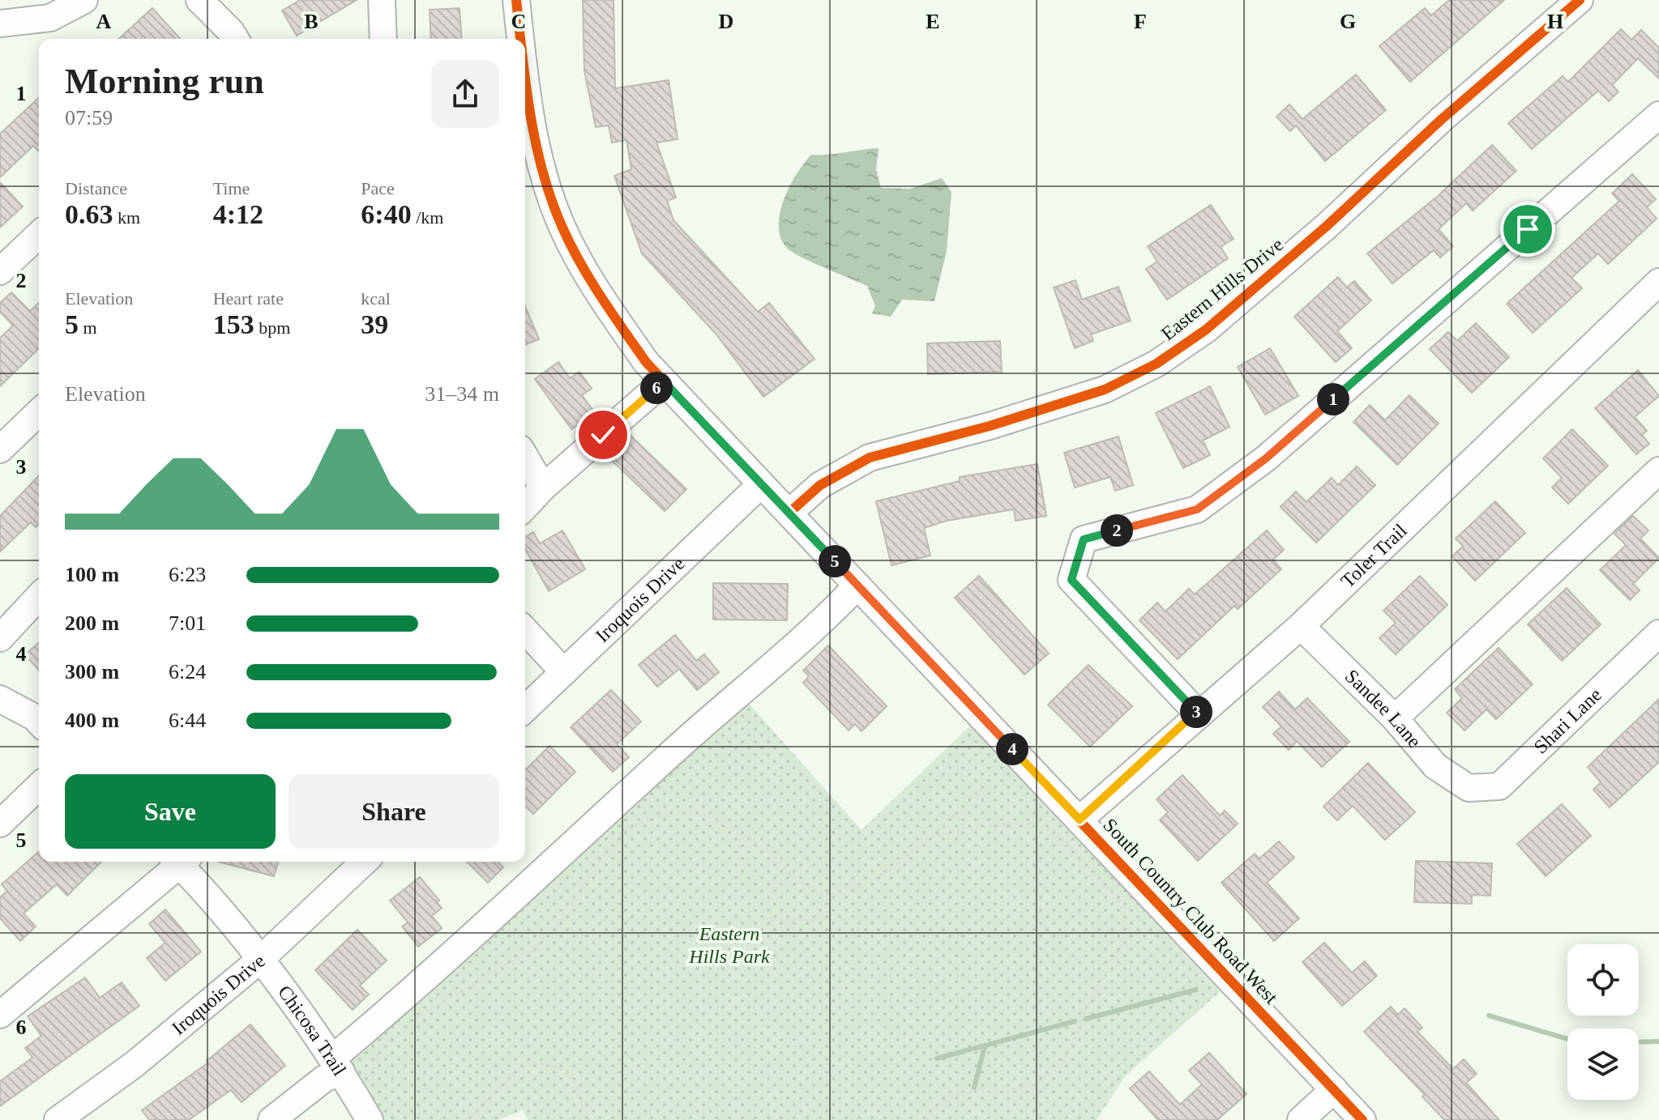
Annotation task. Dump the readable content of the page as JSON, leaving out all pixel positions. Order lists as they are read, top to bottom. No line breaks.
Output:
{"streets":{"street":["Eastern Hills Drive","Toler Trail","Iroquois Drive","Sandee Lane","Shari Lane","South Country Club Road West","Chicosa Trail"]},"crossings":[["Eastern Hills Drive","South Country Club Road West"],["Toler Trail","Sandee Lane"],["Toler Trail","South Country Club Road West"],["Iroquois Drive","South Country Club Road West"],["Iroquois Drive","Chicosa Trail"],["Sandee Lane","Shari Lane"]],"parks":["Eastern Hills Park"],"page":{"heading":["Morning run","07:59"],"stats":[["Distance","0.63 km"],["Time","4:12"],["Pace","6:40 /km"],["Elevation","5 m"],["Heart rate","153 bpm"],["kcal","39"]],"chart":["Elevation","31–34 m"],"pins":["6","1","2","5","3","4"],"list":[{"name":"100 m","note":"6:23"},{"name":"200 m","note":"7:01"},{"name":"300 m","note":"6:24"},{"name":"400 m","note":"6:44"}],"buttons":["Save","Share"]},"grid":{"columns":["A","B","C","D","E","F","G","H"],"rows":["1","2","3","4","5","6"]}}
